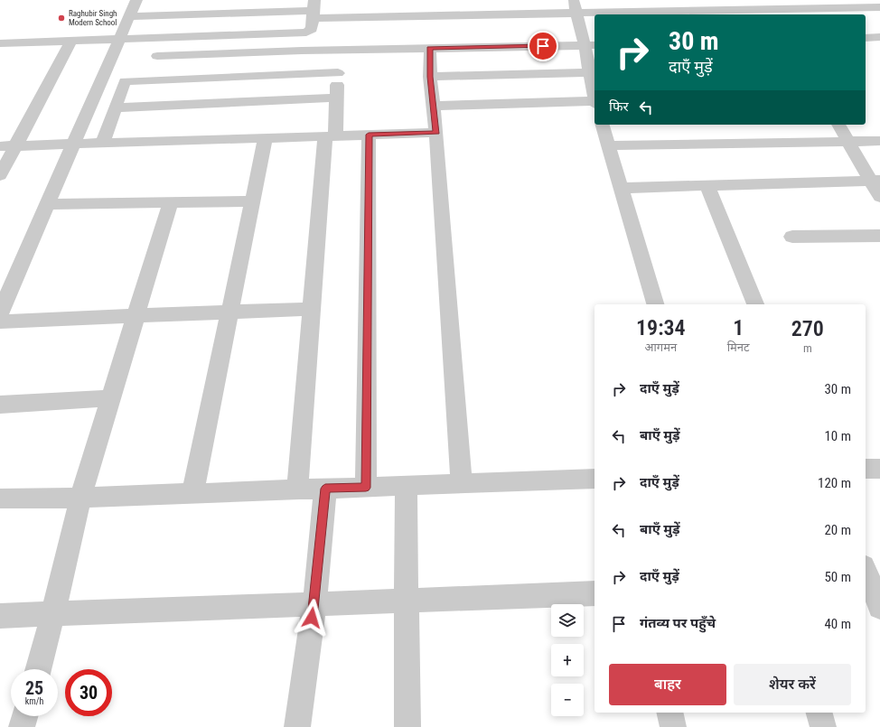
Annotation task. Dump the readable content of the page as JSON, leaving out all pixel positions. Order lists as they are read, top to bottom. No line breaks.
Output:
{"places":["Raghubir Singh Modern School"],"page":{"turn":["30 m","दाएँ मुड़ें"],"then":"फिर","eta":["19:34","आगमन","1","मिनट","270","m"],"list":[{"name":"दाएँ मुड़ें","value":"30 m"},{"name":"बाएँ मुड़ें","value":"10 m"},{"name":"दाएँ मुड़ें","value":"120 m"},{"name":"बाएँ मुड़ें","value":"20 m"},{"name":"दाएँ मुड़ें","value":"50 m"},{"name":"गंतव्य पर पहुँचे","value":"40 m"}],"map_buttons":["+","−"],"buttons":["बाहर","शेयर करें"],"speed":"25 km/h","limit":"30"}}
